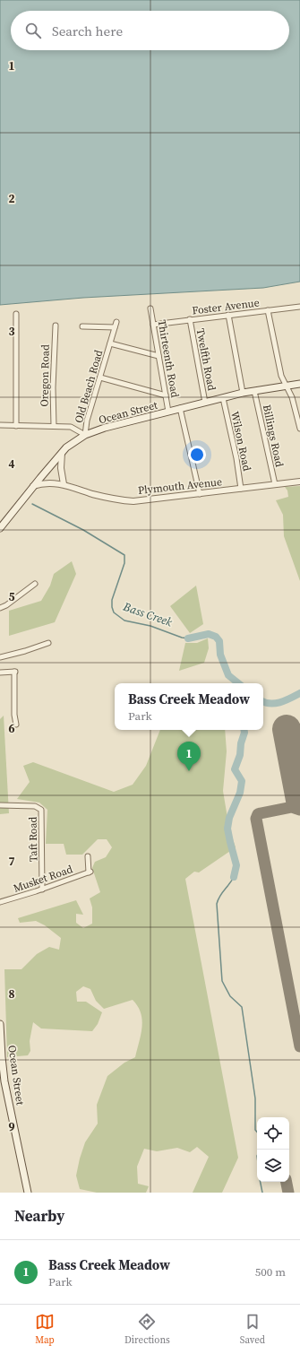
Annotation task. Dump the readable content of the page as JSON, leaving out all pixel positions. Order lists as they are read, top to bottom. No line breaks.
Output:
{"streets":{"main road":["Ocean Street"],"street":["Foster Avenue","Thirteenth Road","Twelfth Road","Oregon Road","Old Beach Road","Billings Road","Wilson Road","Plymouth Avenue","Taft Road","Musket Road"]},"crossings":[["Foster Avenue","Thirteenth Road"],["Foster Avenue","Twelfth Road"],["Thirteenth Road","Ocean Street"],["Twelfth Road","Ocean Street"],["Old Beach Road","Ocean Street"],["Ocean Street","Billings Road"],["Ocean Street","Wilson Road"],["Ocean Street","Plymouth Avenue"],["Billings Road","Plymouth Avenue"],["Wilson Road","Plymouth Avenue"],["Taft Road","Musket Road"]],"water":["Bass Creek"],"page":{"search":"Search here","popup":["Bass Creek Meadow","Park"],"pins":"1","heading":"Nearby","list":[{"mark":"1","name":"Bass Creek Meadow","note":"Park","value":"500 m"}],"nav":["Map","Directions","Saved"]},"grid":{"rows":["1","2","3","4","5","6","7","8","9"]}}
